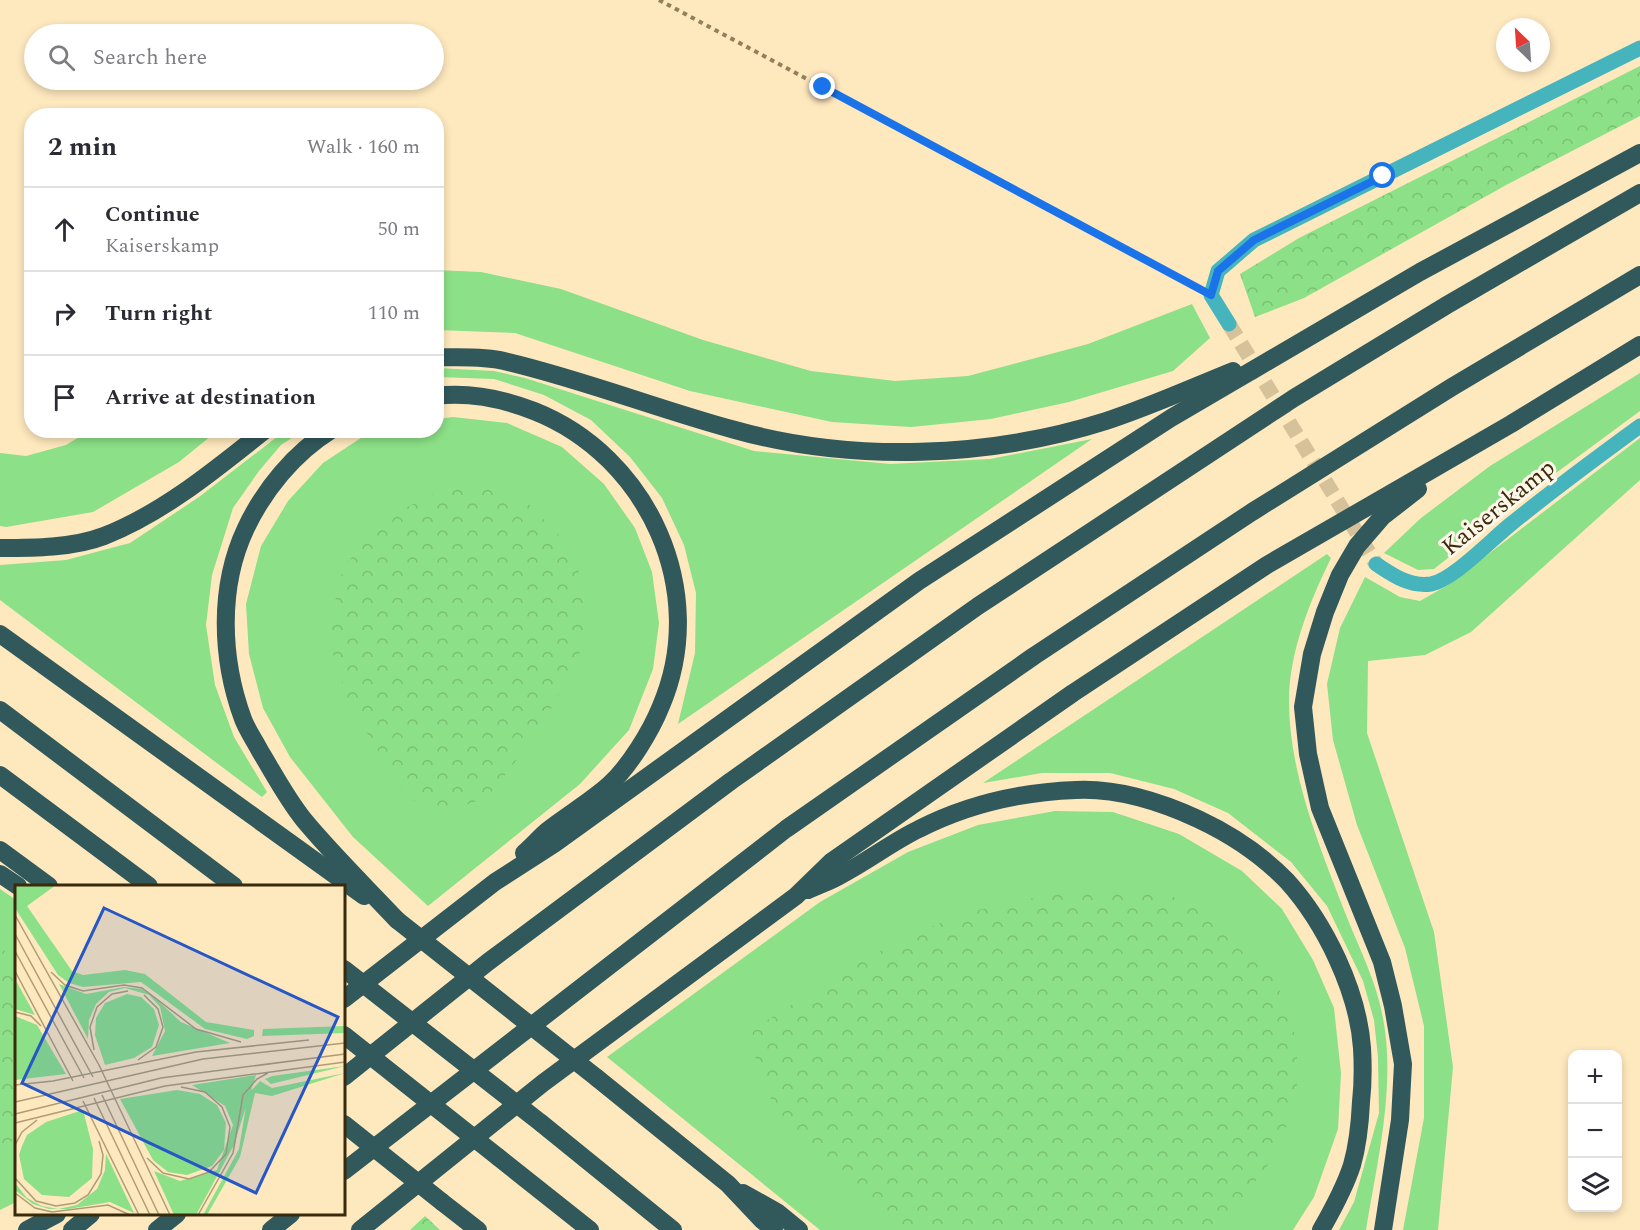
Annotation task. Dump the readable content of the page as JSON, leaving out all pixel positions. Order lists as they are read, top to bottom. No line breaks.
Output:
{"streets":{"street":["Kaiserskamp"]},"north":"top left","page":{"search":"Search here","heading":["2 min","Walk · 160 m"],"list":[["Continue","Kaiserskamp","50 m"],["Turn right","110 m"],"Arrive at destination"],"map_buttons":["+","−"]}}
